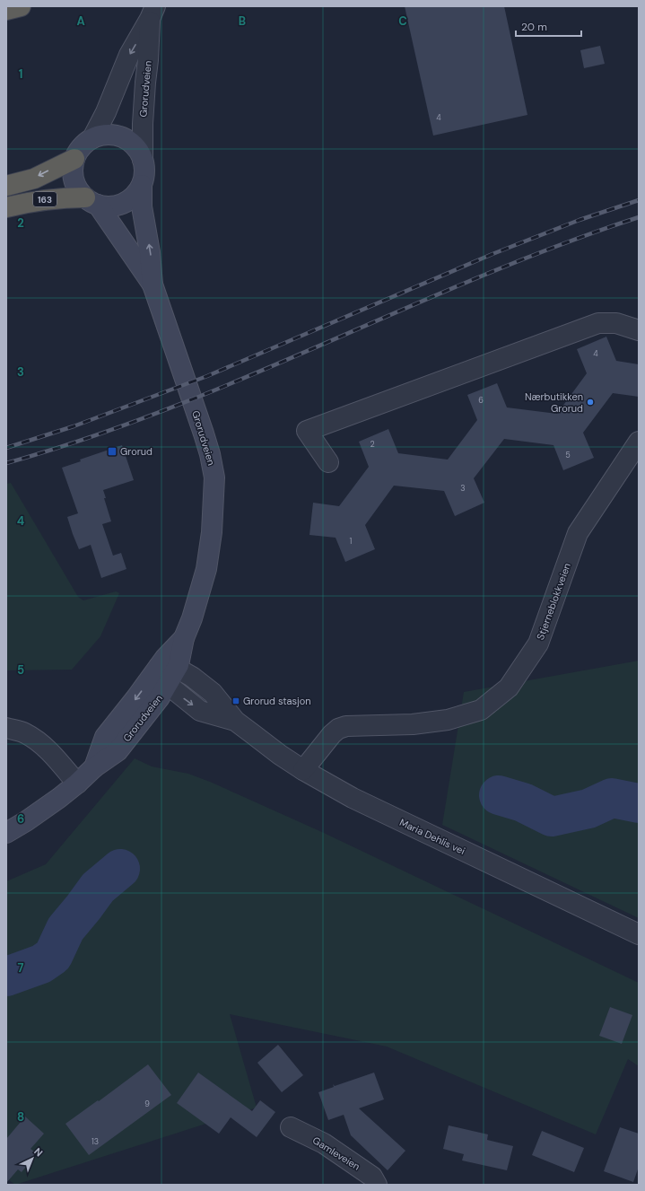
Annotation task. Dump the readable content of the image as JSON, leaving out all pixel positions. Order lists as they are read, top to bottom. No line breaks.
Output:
{"streets":{"highway":["163"],"main road":["Grorudveien"],"street":["Stjerneblokkveien","Maria Dehlis vei","Gamleveien"]},"crossings":[["Grorudveien","163"],["Grorudveien","Maria Dehlis vei"],["Stjerneblokkveien","Maria Dehlis vei"]],"places":{"other":["Nærbutikken Grorud"],"transit":["Grorud","Grorud stasjon"]},"house_numbers":["4","4","6","2","5","3","1","9","13"],"scale_bar":"20 m","north":"top right","grid":{"columns":["A","B","C"],"rows":["1","2","3","4","5","6","7","8"]}}
